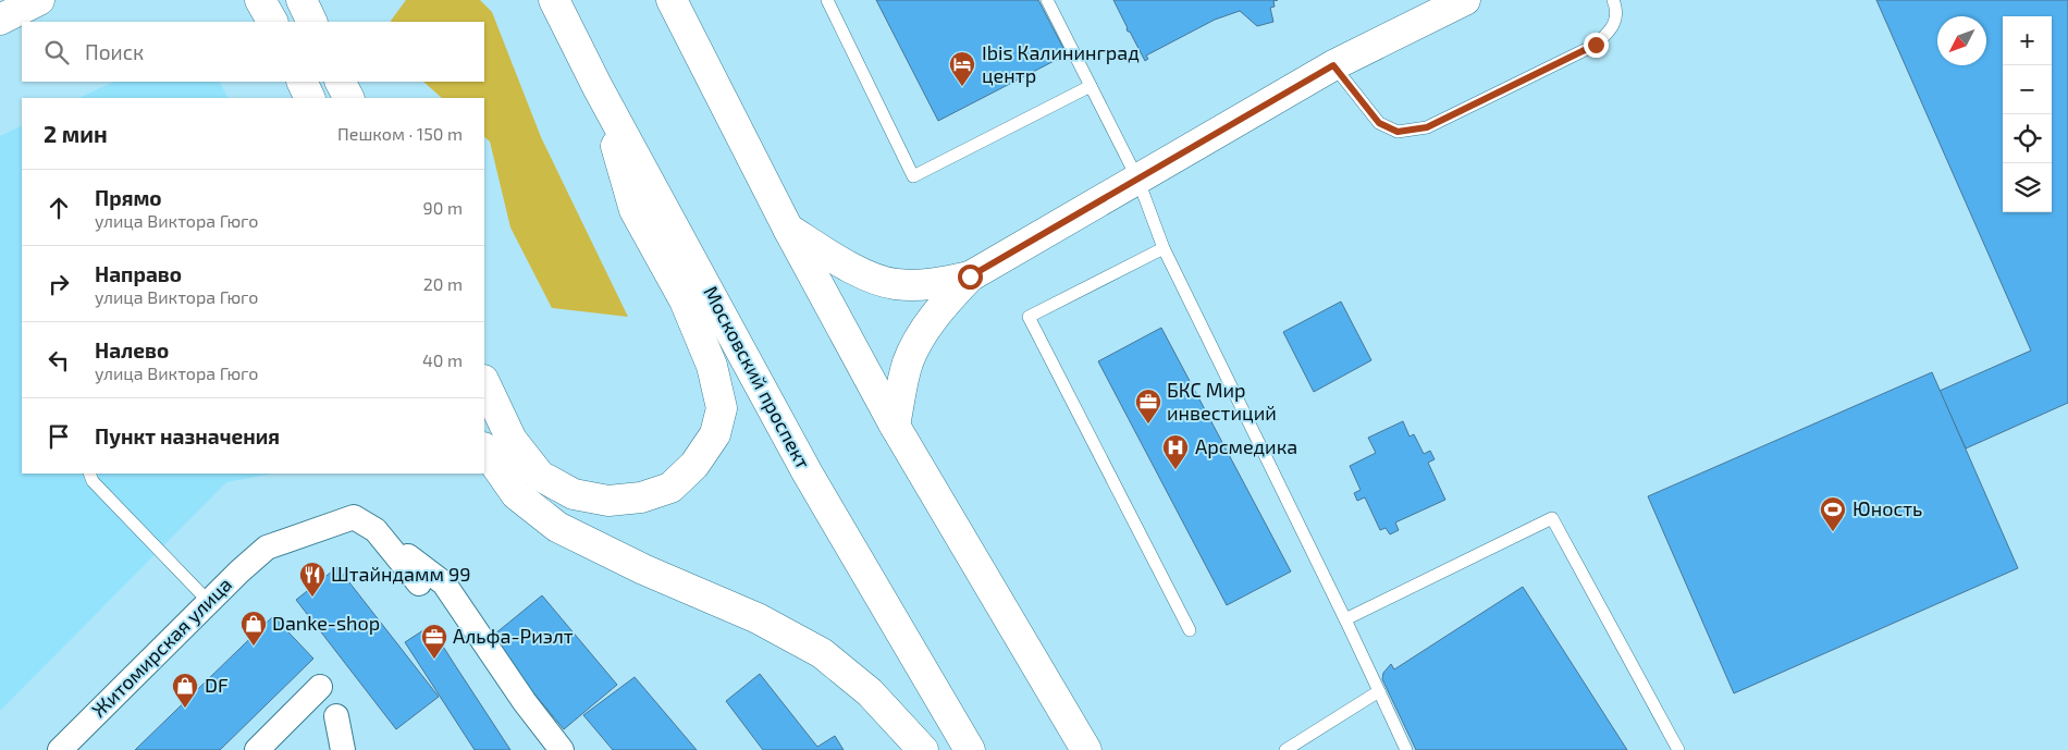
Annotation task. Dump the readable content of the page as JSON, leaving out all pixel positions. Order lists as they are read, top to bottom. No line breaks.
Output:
{"streets":{"main road":["Московский проспект"],"street":["Житомирская улица"]},"places":{"hotel":["Ibis Калининград центр"],"office":["БКС Мир инвестиций","Альфа-Риэлт"],"hospital":["Арсмедика"],"sports":["Юность"],"restaurant":["Штайндамм 99"],"shop":["Danke-shop","DF"]},"north":"bottom left","page":{"map_buttons":["+","−"],"search":"Поиск","heading":["2 мин","Пешком · 150 m"],"list":[["Прямо","улица Виктора Гюго","90 m"],["Направо","улица Виктора Гюго","20 m"],["Налево","улица Виктора Гюго","40 m"],"Пункт назначения"]}}
